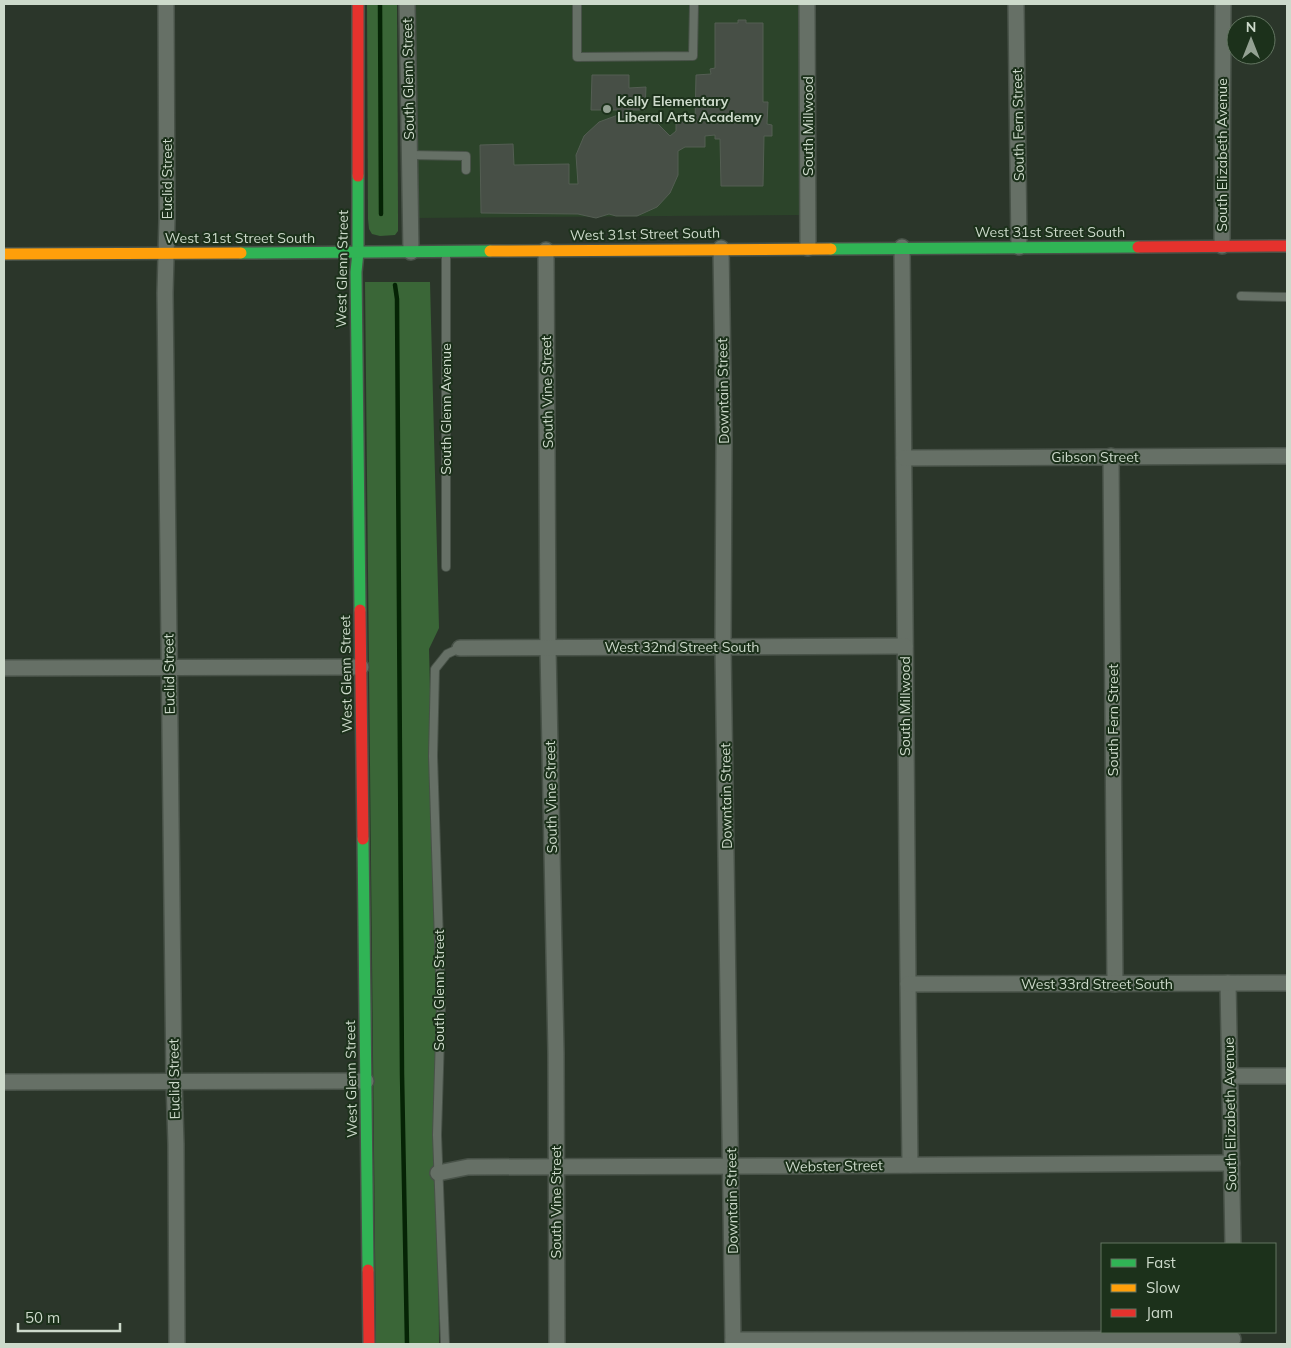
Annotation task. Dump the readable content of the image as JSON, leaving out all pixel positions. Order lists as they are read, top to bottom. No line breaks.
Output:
{"streets":{"street":["South Glenn Street","South Fern Street","South Millwood","South Elizabeth Avenue","Euclid Street","West 31st Street South","West Glenn Street","Downtain Street","South Vine Street","Gibson Street","West 32nd Street South","West 33rd Street South","Webster Street"],"lane":["South Glenn Avenue"]},"crossings":[["South Glenn Street","West 32nd Street South"],["South Glenn Street","Webster Street"],["South Fern Street","West 31st Street South"],["South Fern Street","Gibson Street"],["South Fern Street","West 33rd Street South"],["South Millwood","West 31st Street South"],["South Millwood","Gibson Street"],["South Millwood","West 32nd Street South"],["South Millwood","West 33rd Street South"],["South Millwood","Webster Street"],["South Elizabeth Avenue","West 31st Street South"],["South Elizabeth Avenue","West 33rd Street South"],["South Elizabeth Avenue","Webster Street"],["Euclid Street","West 31st Street South"],["West 31st Street South","West Glenn Street"],["West 31st Street South","Downtain Street"],["West 31st Street South","South Vine Street"],["West 31st Street South","South Glenn Avenue"],["Downtain Street","West 32nd Street South"],["Downtain Street","Webster Street"],["South Vine Street","West 32nd Street South"],["South Vine Street","Webster Street"]],"places":["Kelly Elementary Liberal Arts Academy"],"legend":["Fast","Slow","Jam"],"scale_bar":"50 m","north":"top"}
